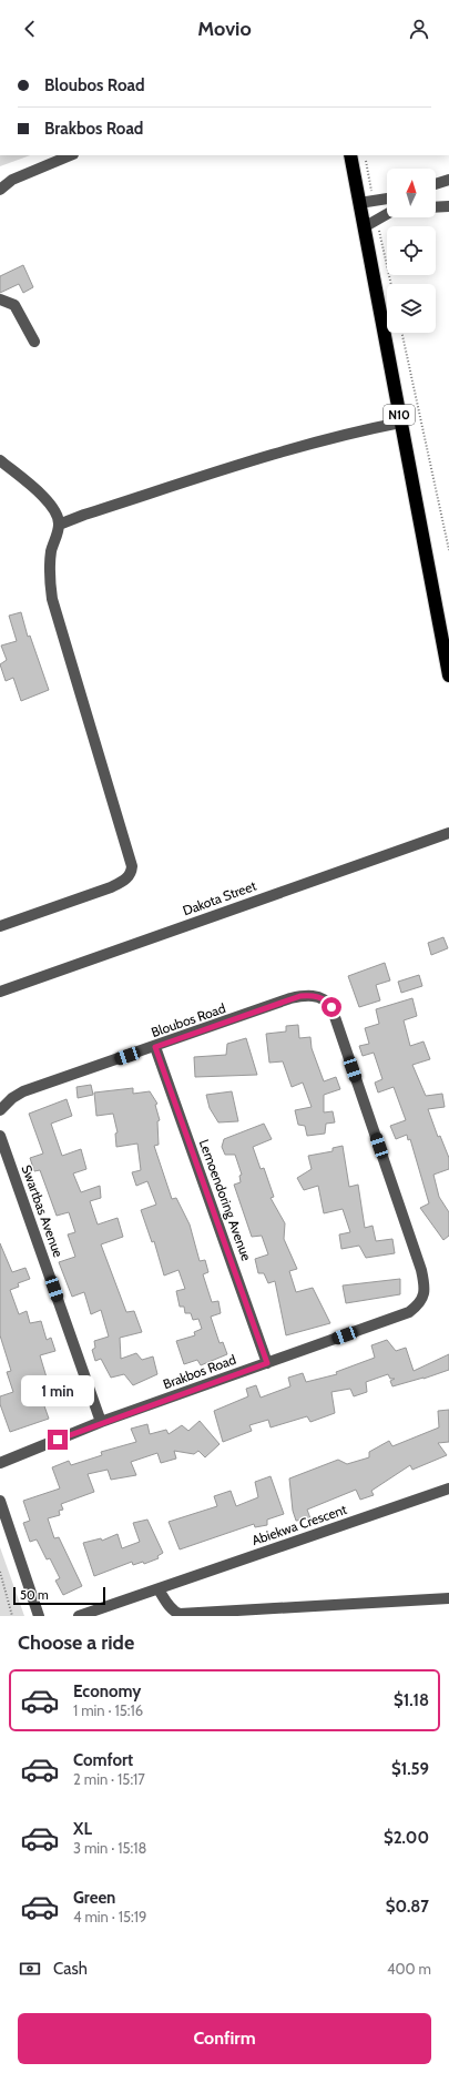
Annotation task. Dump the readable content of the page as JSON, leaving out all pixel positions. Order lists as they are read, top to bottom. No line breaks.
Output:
{"streets":{"highway":["N10"],"street":["Dakota Street","Bloubos Road","Lemoendoring Avenue","Swartbas Avenue","Brakbos Road","Abiekwa Crescent"]},"crossings":[["Bloubos Road","Lemoendoring Avenue"],["Bloubos Road","Brakbos Road"],["Lemoendoring Avenue","Brakbos Road"],["Swartbas Avenue","Brakbos Road"]],"scale_bar":"50 m","north":"top","page":{"header":"Movio","banner":["Bloubos Road","Brakbos Road"],"bubble":"1 min","scale":"50 m","heading":"Choose a ride","list":[{"name":"Economy","note":"1 min · 15:16","value":"$1.18"},{"name":"Comfort","note":"2 min · 15:17","value":"$1.59"},{"name":"XL","note":"3 min · 15:18","value":"$2.00"},{"name":"Green","note":"4 min · 15:19","value":"$0.87"}],"pay":["Cash","400 m"],"buttons":"Confirm"}}
